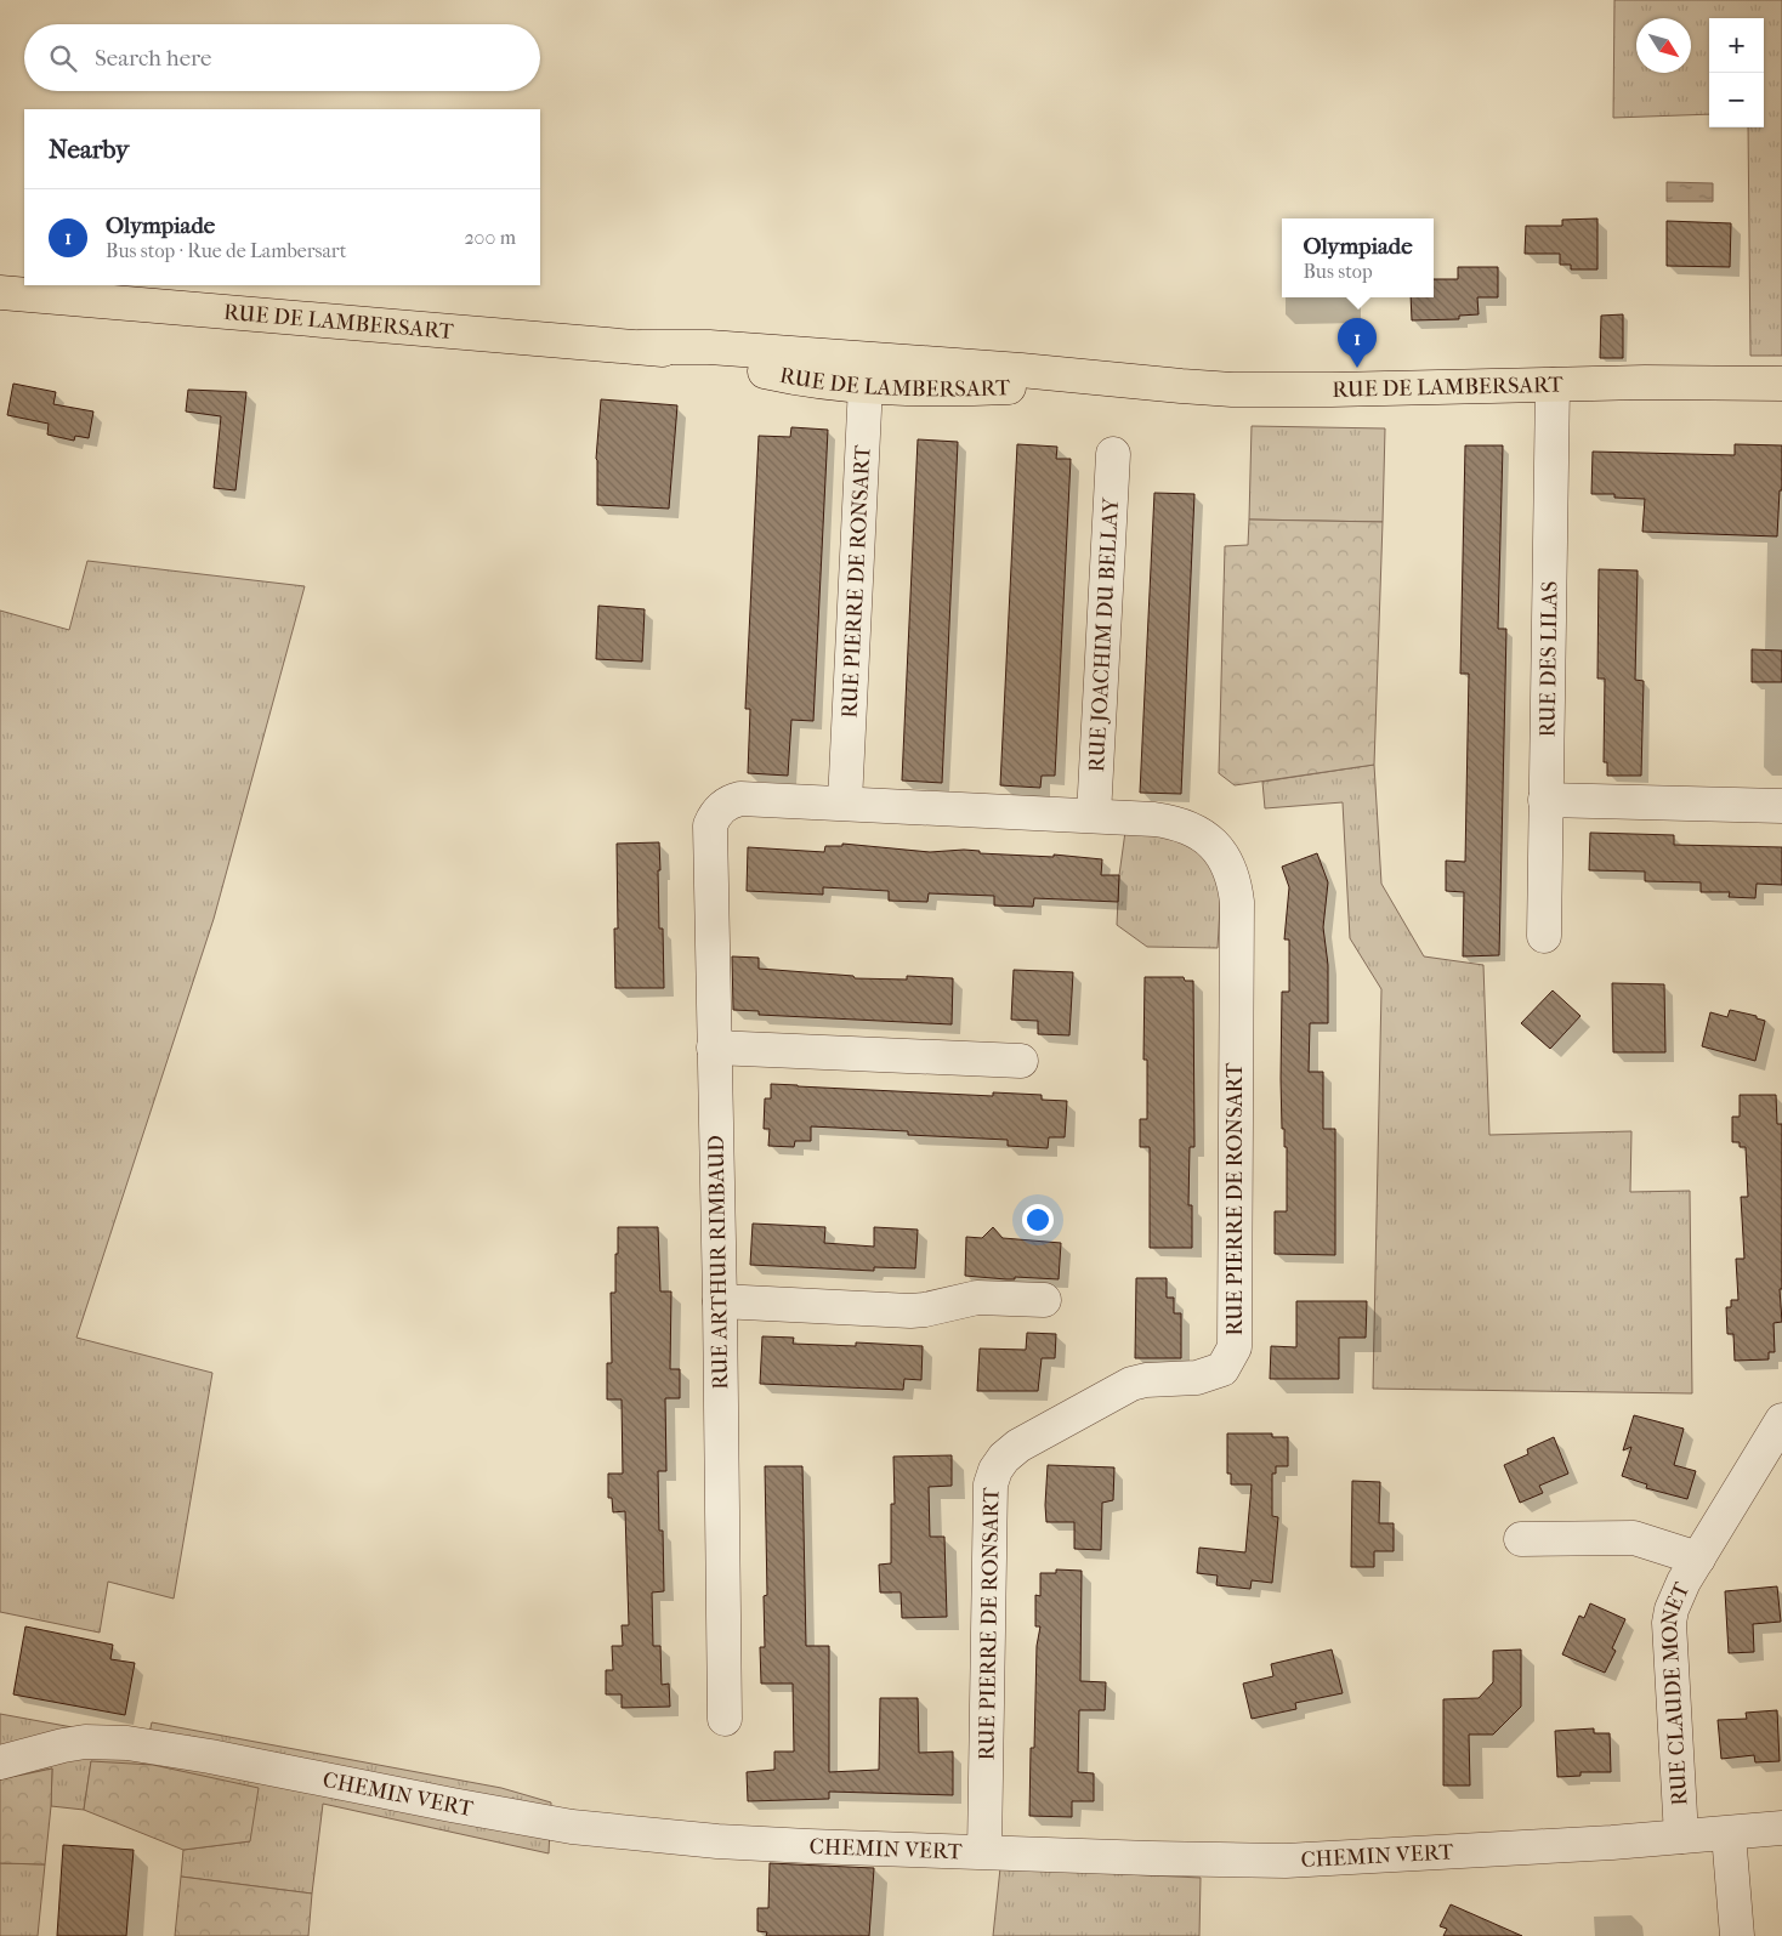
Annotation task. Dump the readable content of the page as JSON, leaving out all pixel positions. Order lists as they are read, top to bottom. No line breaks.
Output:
{"streets":{"main road":["RUE DE LAMBERSART"],"street":["RUE PIERRE DE RONSART","RUE JOACHIM DU BELLAY","RUE DES LILAS","RUE ARTHUR RIMBAUD","RUE CLAUDE MONET","CHEMIN VERT"]},"crossings":[["RUE DE LAMBERSART","RUE PIERRE DE RONSART"],["RUE DE LAMBERSART","RUE DES LILAS"],["RUE PIERRE DE RONSART","RUE JOACHIM DU BELLAY"],["RUE PIERRE DE RONSART","RUE ARTHUR RIMBAUD"],["RUE PIERRE DE RONSART","CHEMIN VERT"],["RUE CLAUDE MONET","CHEMIN VERT"]],"north":"bottom right","page":{"map_buttons":["+","−"],"search":"Search here","heading":"Nearby","list":[{"mark":"1","name":"Olympiade","note":"Bus stop · Rue de Lambersart","value":"200 m"}],"popup":["Olympiade","Bus stop"],"pins":"1"}}
